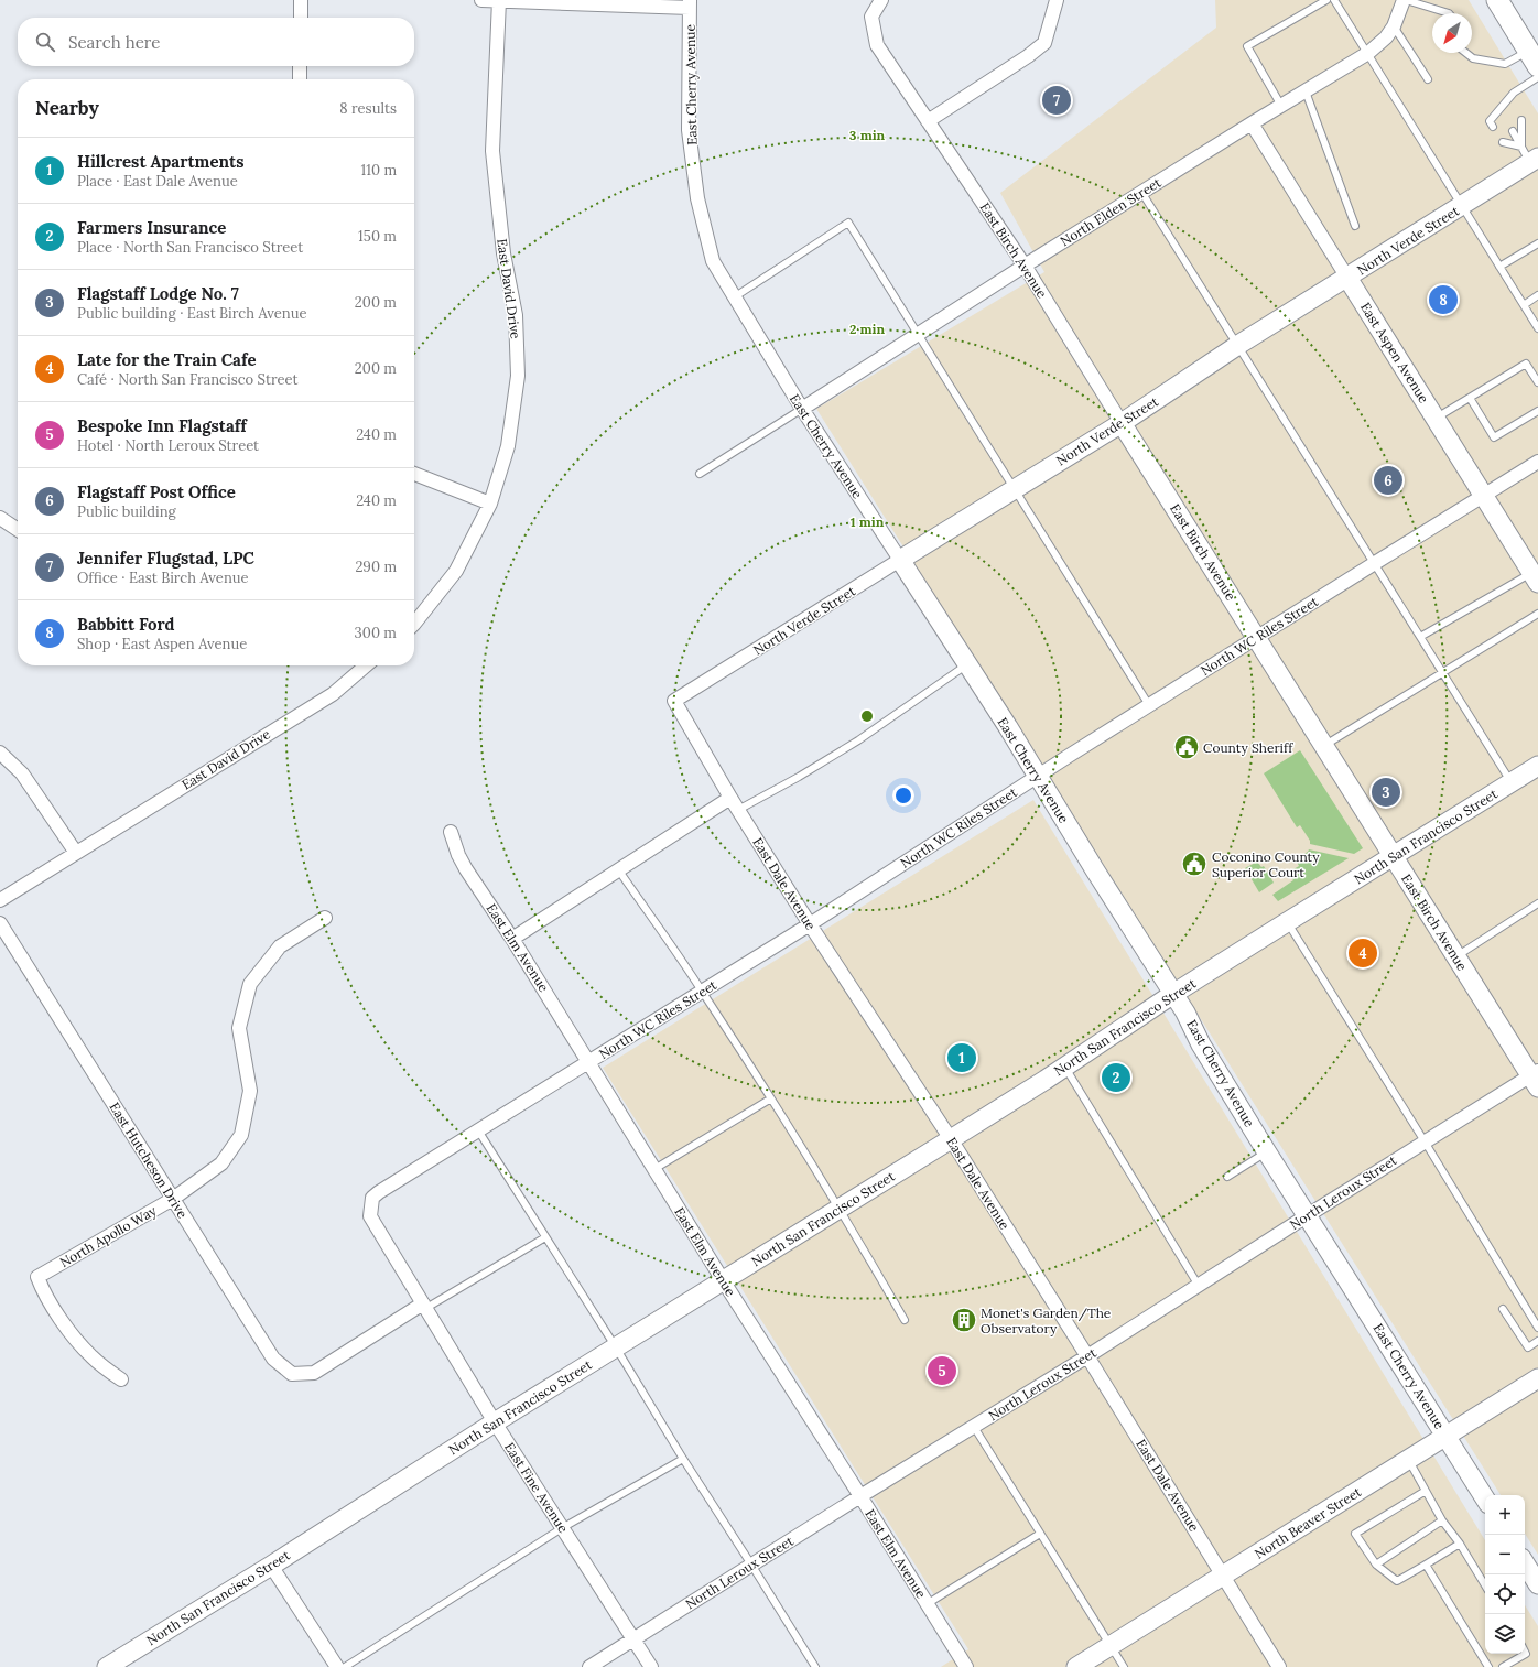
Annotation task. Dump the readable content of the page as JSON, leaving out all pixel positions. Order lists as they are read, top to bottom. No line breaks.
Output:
{"streets":{"street":["East Cherry Avenue","North Elden Street","North Verde Street","East Birch Avenue","East David Drive","East Aspen Avenue","North WC Riles Street","North San Francisco Street","East Dale Avenue","East Elm Avenue","East Hutcheson Drive","North Leroux Street","North Apollo Way","East Fine Avenue","North Beaver Street"]},"crossings":[["East Cherry Avenue","North Elden Street"],["East Cherry Avenue","North Verde Street"],["East Cherry Avenue","North WC Riles Street"],["East Cherry Avenue","North San Francisco Street"],["East Cherry Avenue","North Leroux Street"],["East Cherry Avenue","North Beaver Street"],["North Elden Street","East Birch Avenue"],["North Elden Street","East Aspen Avenue"],["North Verde Street","East Birch Avenue"],["North Verde Street","East Aspen Avenue"],["North Verde Street","East Dale Avenue"],["East Birch Avenue","North WC Riles Street"],["East Birch Avenue","North San Francisco Street"],["East Birch Avenue","North Leroux Street"],["East Aspen Avenue","North WC Riles Street"],["North WC Riles Street","East Dale Avenue"],["North WC Riles Street","East Elm Avenue"],["North WC Riles Street","East Fine Avenue"],["North San Francisco Street","East Dale Avenue"],["North San Francisco Street","East Elm Avenue"],["North San Francisco Street","East Fine Avenue"],["East Dale Avenue","North Leroux Street"],["East Dale Avenue","North Beaver Street"],["East Elm Avenue","North Leroux Street"],["East Hutcheson Drive","North Apollo Way"],["East Hutcheson Drive","East Fine Avenue"],["North Leroux Street","East Fine Avenue"]],"places":{"public building":["County Sheriff","Coconino County Superior Court"],"building":["Monet's Garden/The Observatory"]},"north":"bottom left","page":{"search":"Search here","heading":["Nearby","8 results"],"pins":["7","8","6","3","4","1","2","5"],"list":[{"mark":"1","name":"Hillcrest Apartments","note":"Place · East Dale Avenue","value":"110 m"},{"mark":"2","name":"Farmers Insurance","note":"Place · North San Francisco Street","value":"150 m"},{"mark":"3","name":"Flagstaff Lodge No. 7","note":"Public building · East Birch Avenue","value":"200 m"},{"mark":"4","name":"Late for the Train Cafe","note":"Café · North San Francisco Street","value":"200 m"},{"mark":"5","name":"Bespoke Inn Flagstaff","note":"Hotel · North Leroux Street","value":"240 m"},{"mark":"6","name":"Flagstaff Post Office","note":"Public building","value":"240 m"},{"mark":"7","name":"Jennifer Flugstad, LPC","note":"Office · East Birch Avenue","value":"290 m"},{"mark":"8","name":"Babbitt Ford","note":"Shop · East Aspen Avenue","value":"300 m"}],"map_buttons":["+","−"]},"rings":["3 min","2 min","1 min"]}
